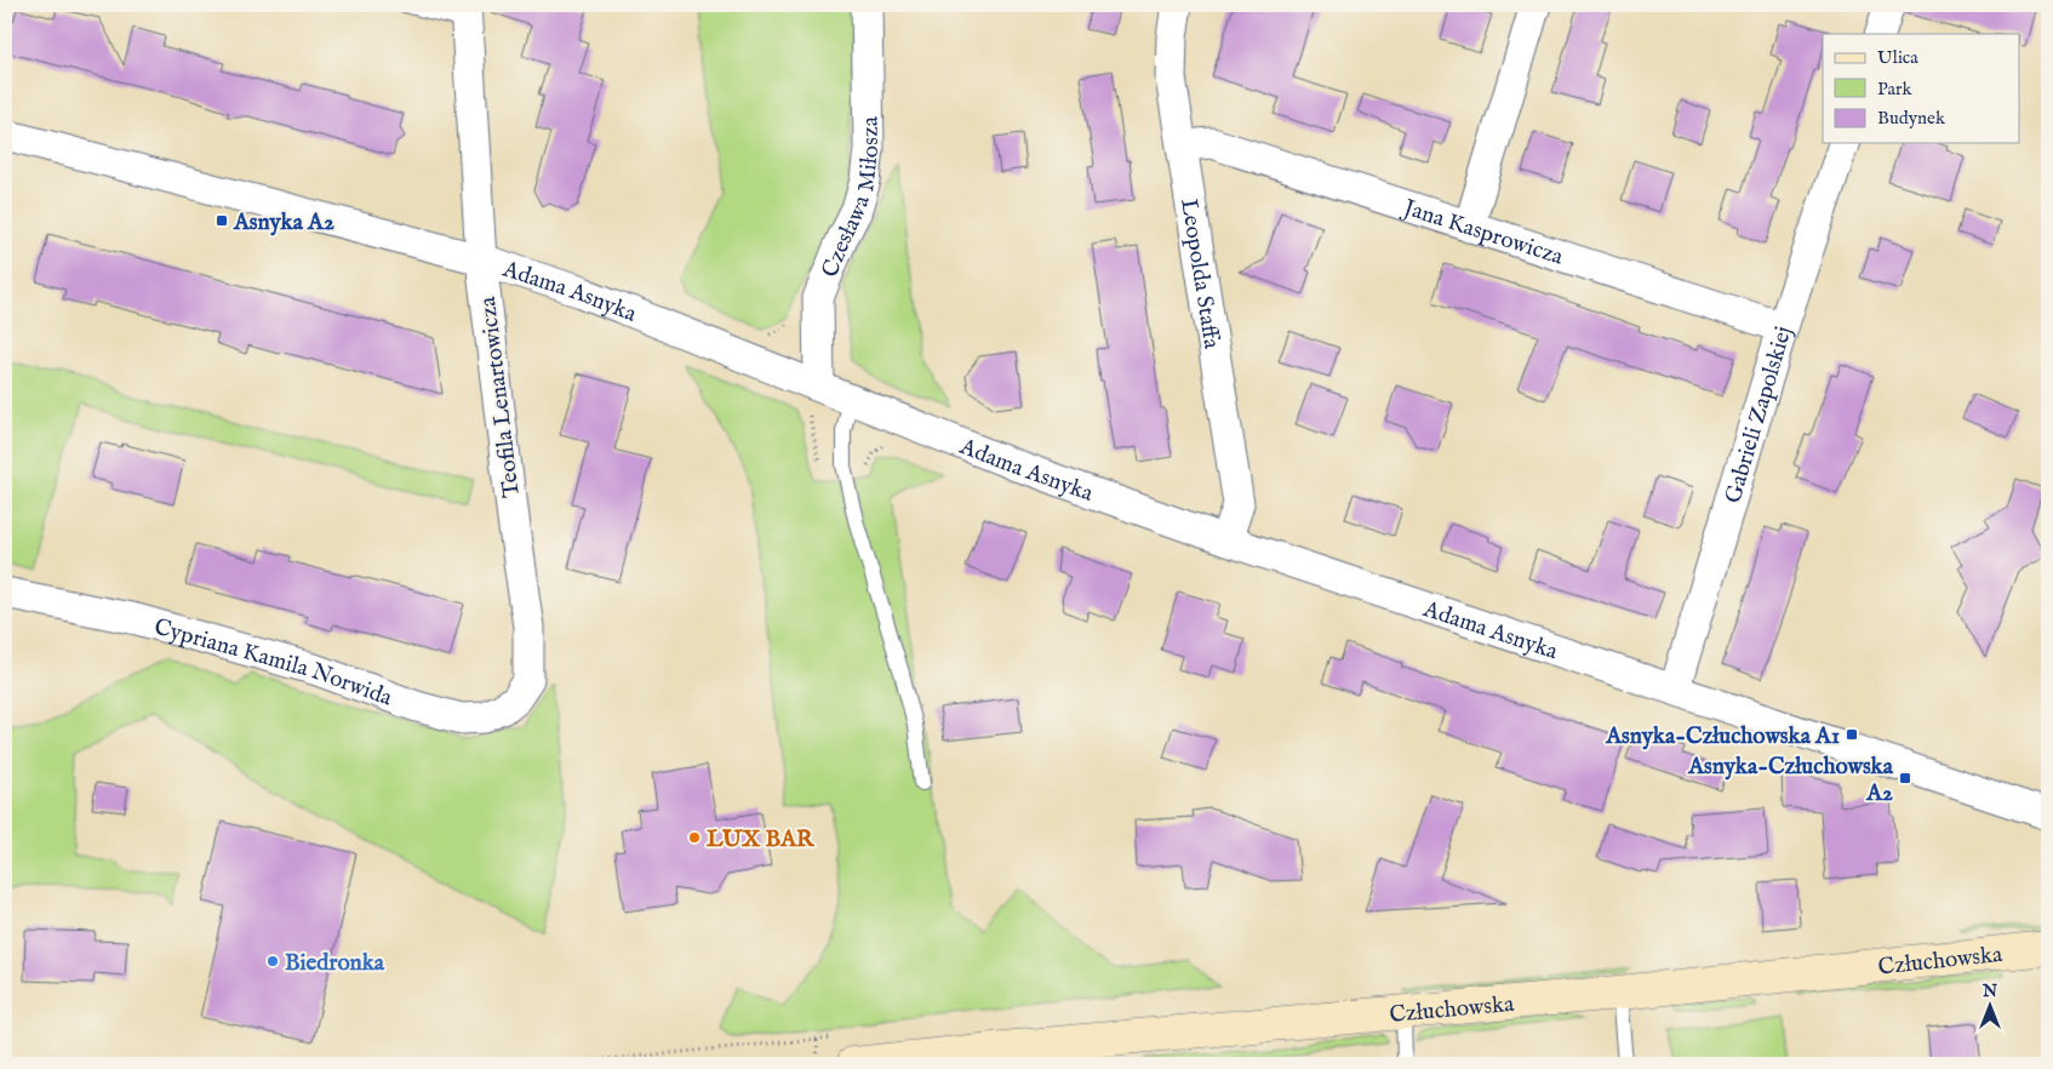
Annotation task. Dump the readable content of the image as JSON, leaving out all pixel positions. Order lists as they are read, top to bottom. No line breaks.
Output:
{"streets":{"main road":["Człuchowska"],"street":["Czesława Miłosza","Jana Kasprowicza","Leopolda Staffa","Adama Asnyka","Teofila Lenartowicza","Gabrieli Zapolskiej","Cypriana Kamila Norwida"]},"crossings":[["Czesława Miłosza","Adama Asnyka"],["Jana Kasprowicza","Leopolda Staffa"],["Jana Kasprowicza","Gabrieli Zapolskiej"],["Leopolda Staffa","Adama Asnyka"],["Adama Asnyka","Teofila Lenartowicza"],["Adama Asnyka","Gabrieli Zapolskiej"],["Teofila Lenartowicza","Cypriana Kamila Norwida"]],"places":{"transit":["Asnyka A2","Asnyka-Człuchowska A1","Asnyka-Człuchowska A2"],"other":["LUX BAR","Biedronka"]},"legend":["Ulica","Park","Budynek"],"north":"top"}
